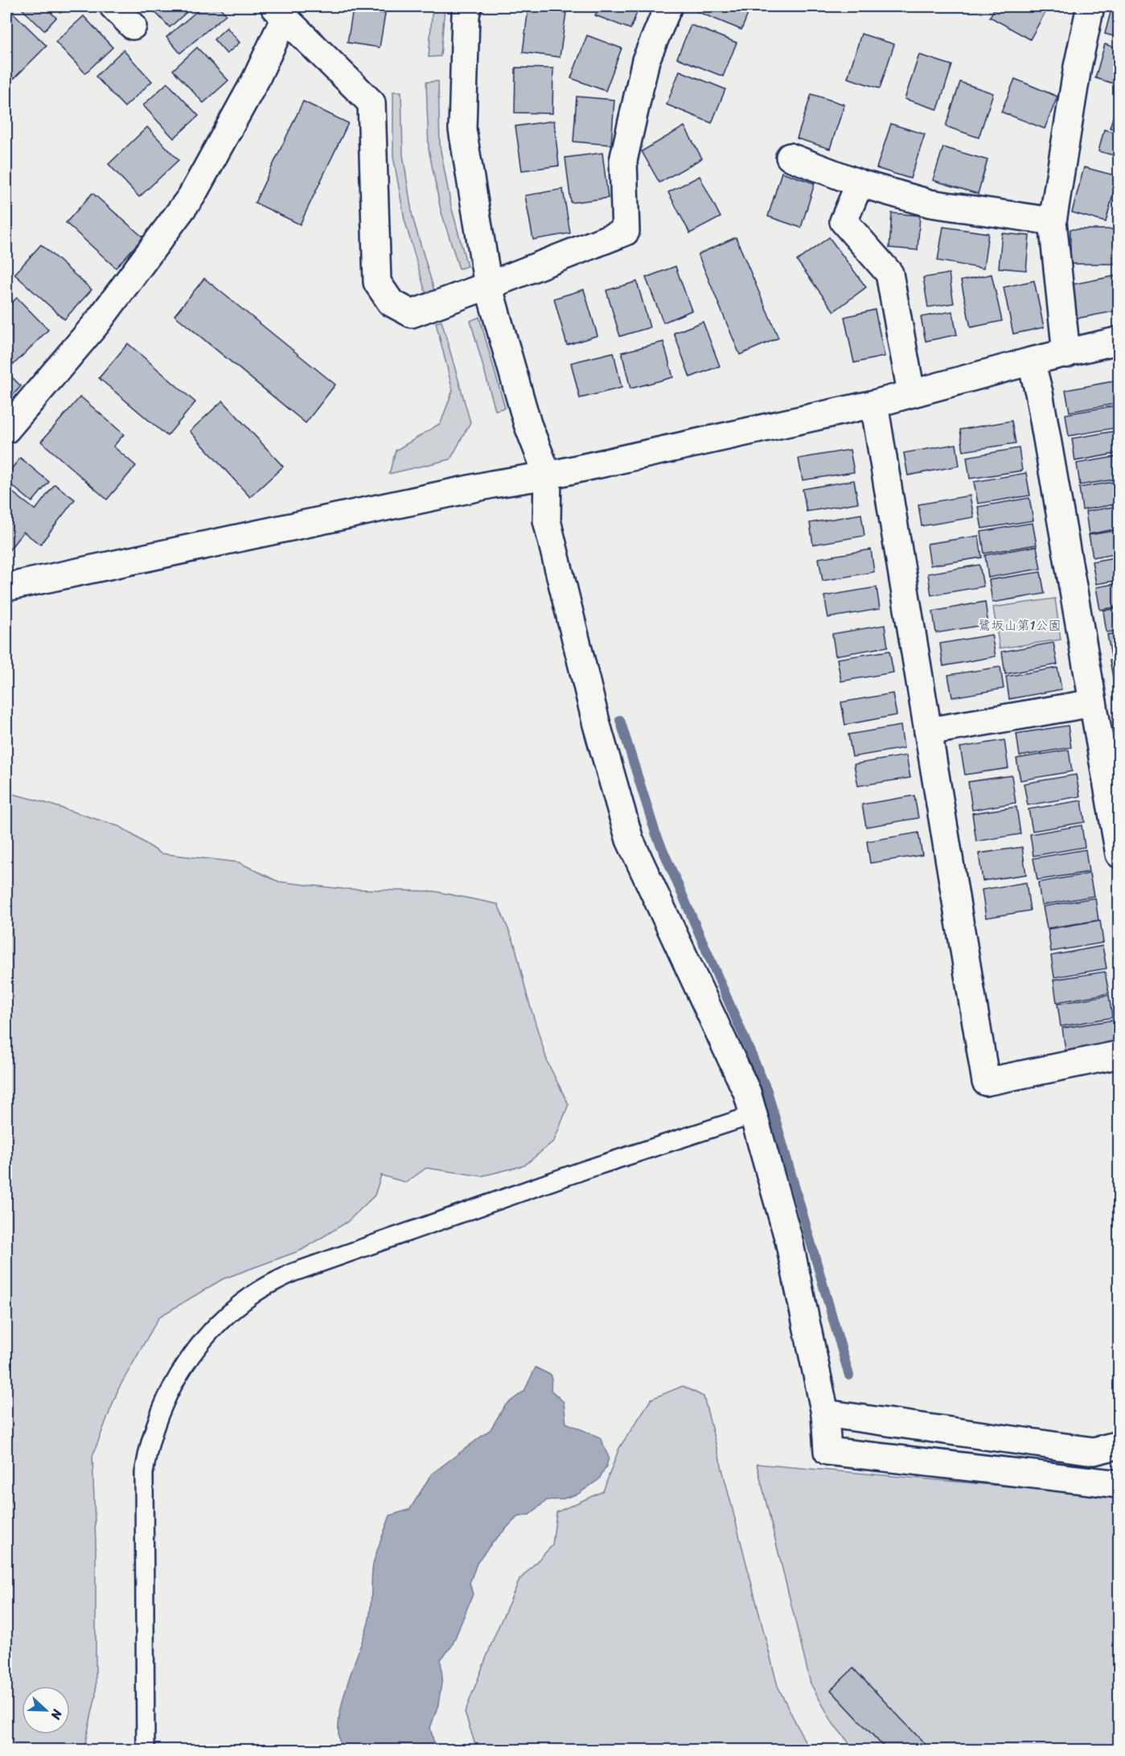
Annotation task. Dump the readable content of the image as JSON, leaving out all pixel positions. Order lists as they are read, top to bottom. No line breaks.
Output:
{"parks":["鷺坂山第1公園"],"north":"right"}
